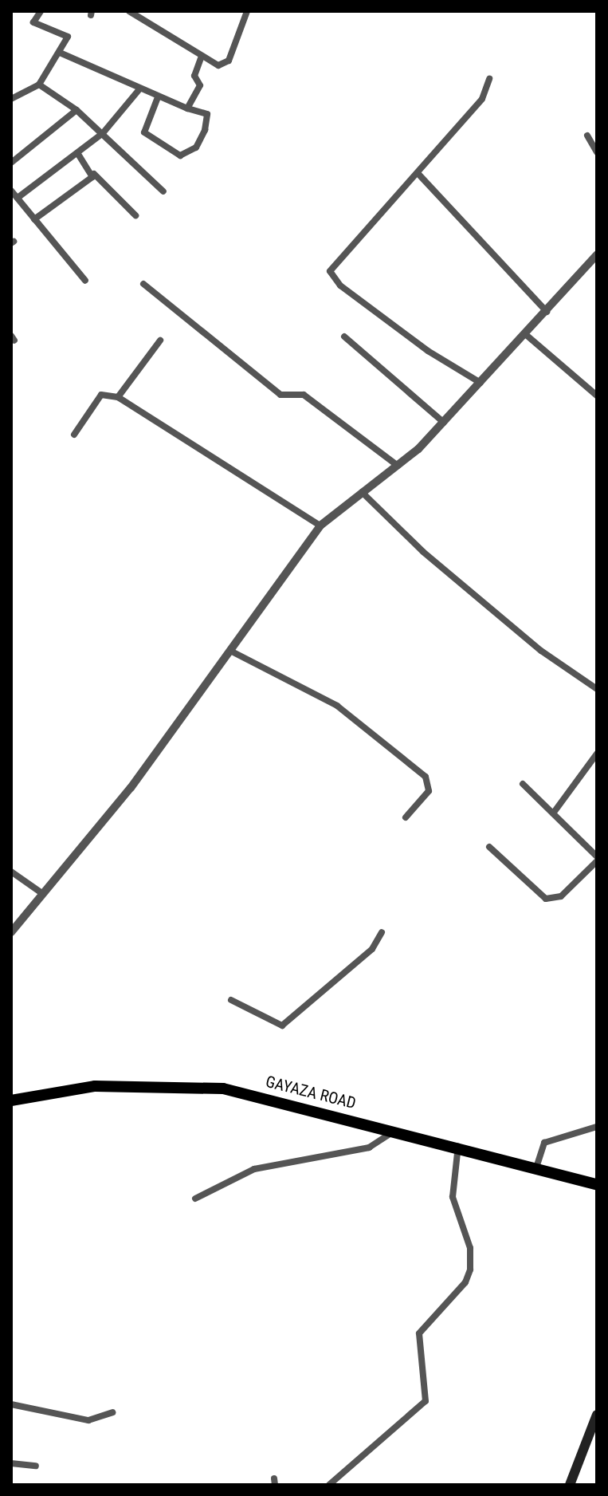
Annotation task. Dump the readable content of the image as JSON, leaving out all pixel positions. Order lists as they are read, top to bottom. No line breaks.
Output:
{"streets":{"main road":["GAYAZA ROAD"]}}
